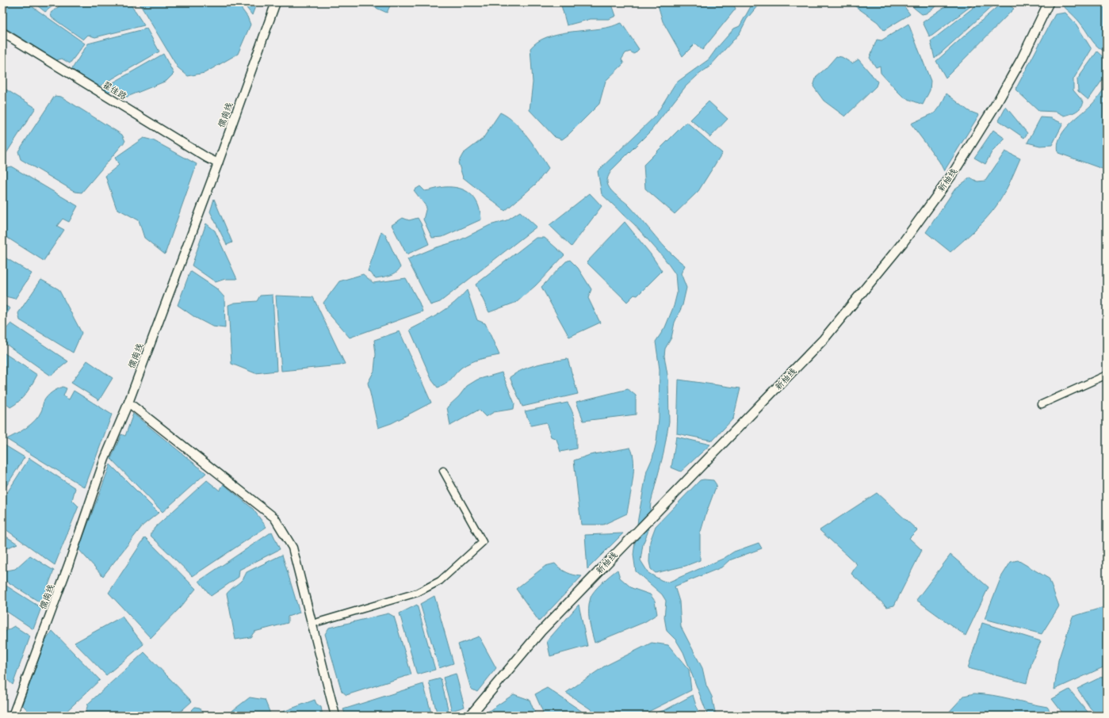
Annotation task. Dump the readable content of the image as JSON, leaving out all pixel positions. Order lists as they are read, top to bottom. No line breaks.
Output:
{"streets":{"main road":["新柚线"],"street":["翟佳路","儒南线"]},"crossings":[["翟佳路","儒南线"]]}
